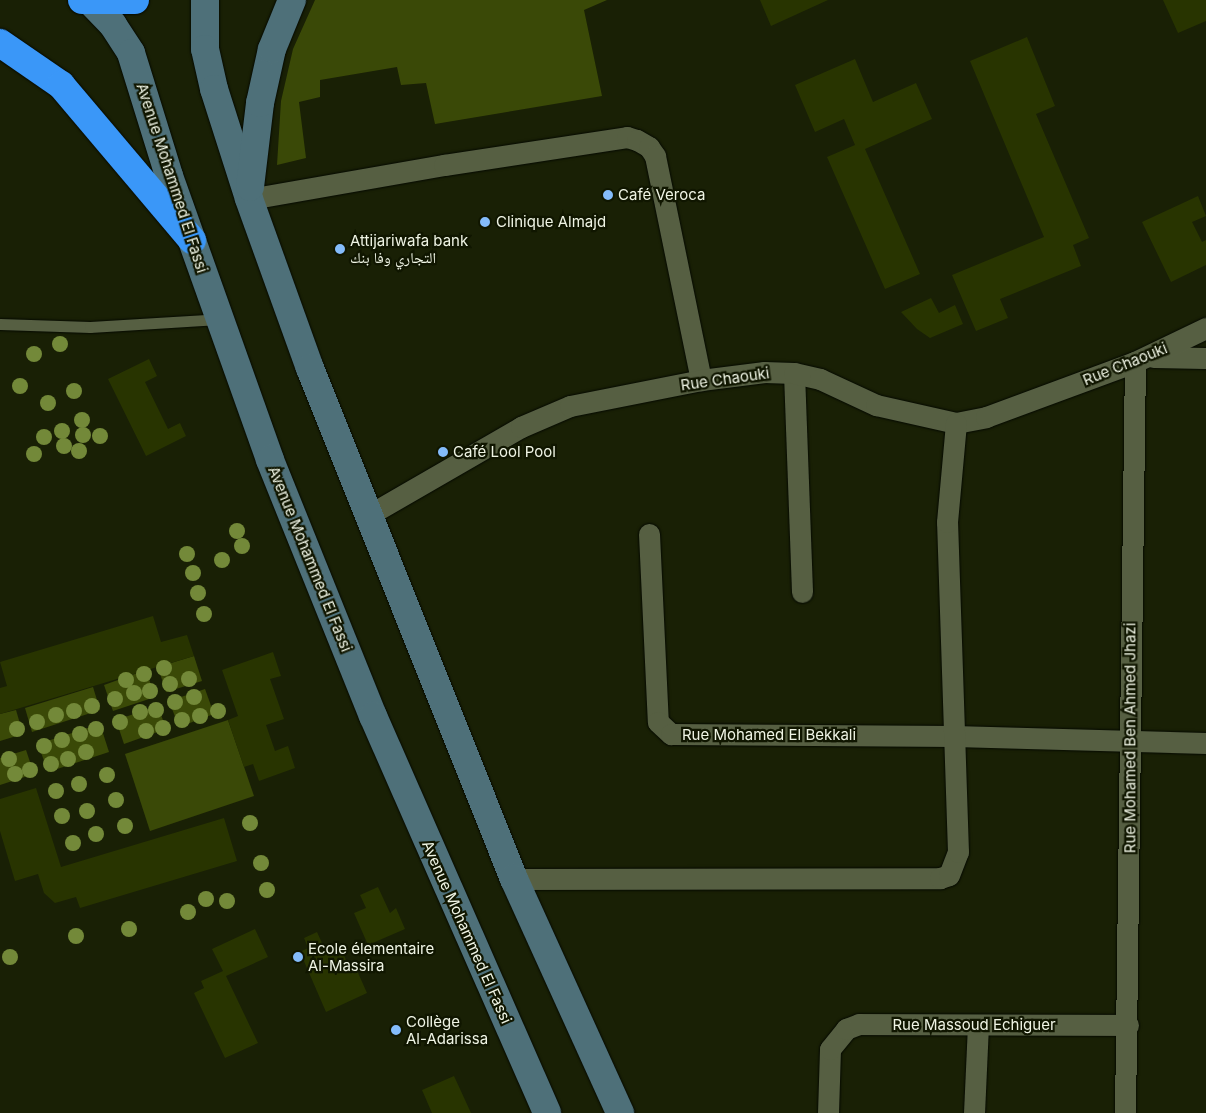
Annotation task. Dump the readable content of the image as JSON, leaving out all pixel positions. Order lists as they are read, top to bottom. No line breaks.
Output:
{"streets":{"main road":["Avenue Mohammed El Fassi"],"street":["Rue Chaouki","Rue Mohamed El Bekkali","Rue Mohamed Ben Ahmed Jhazi","Rue Massoud Echiguer"]},"crossings":[["Rue Chaouki","Rue Mohamed Ben Ahmed Jhazi"],["Rue Mohamed El Bekkali","Rue Mohamed Ben Ahmed Jhazi"],["Rue Mohamed Ben Ahmed Jhazi","Rue Massoud Echiguer"]],"places":["Café Veroca","Clinique Almajd","Attijariwafa bank التجاري وفا بنك","Café Lool Pool","Ecole élementaire Al-Massira","Collège Al-Adarissa"]}
